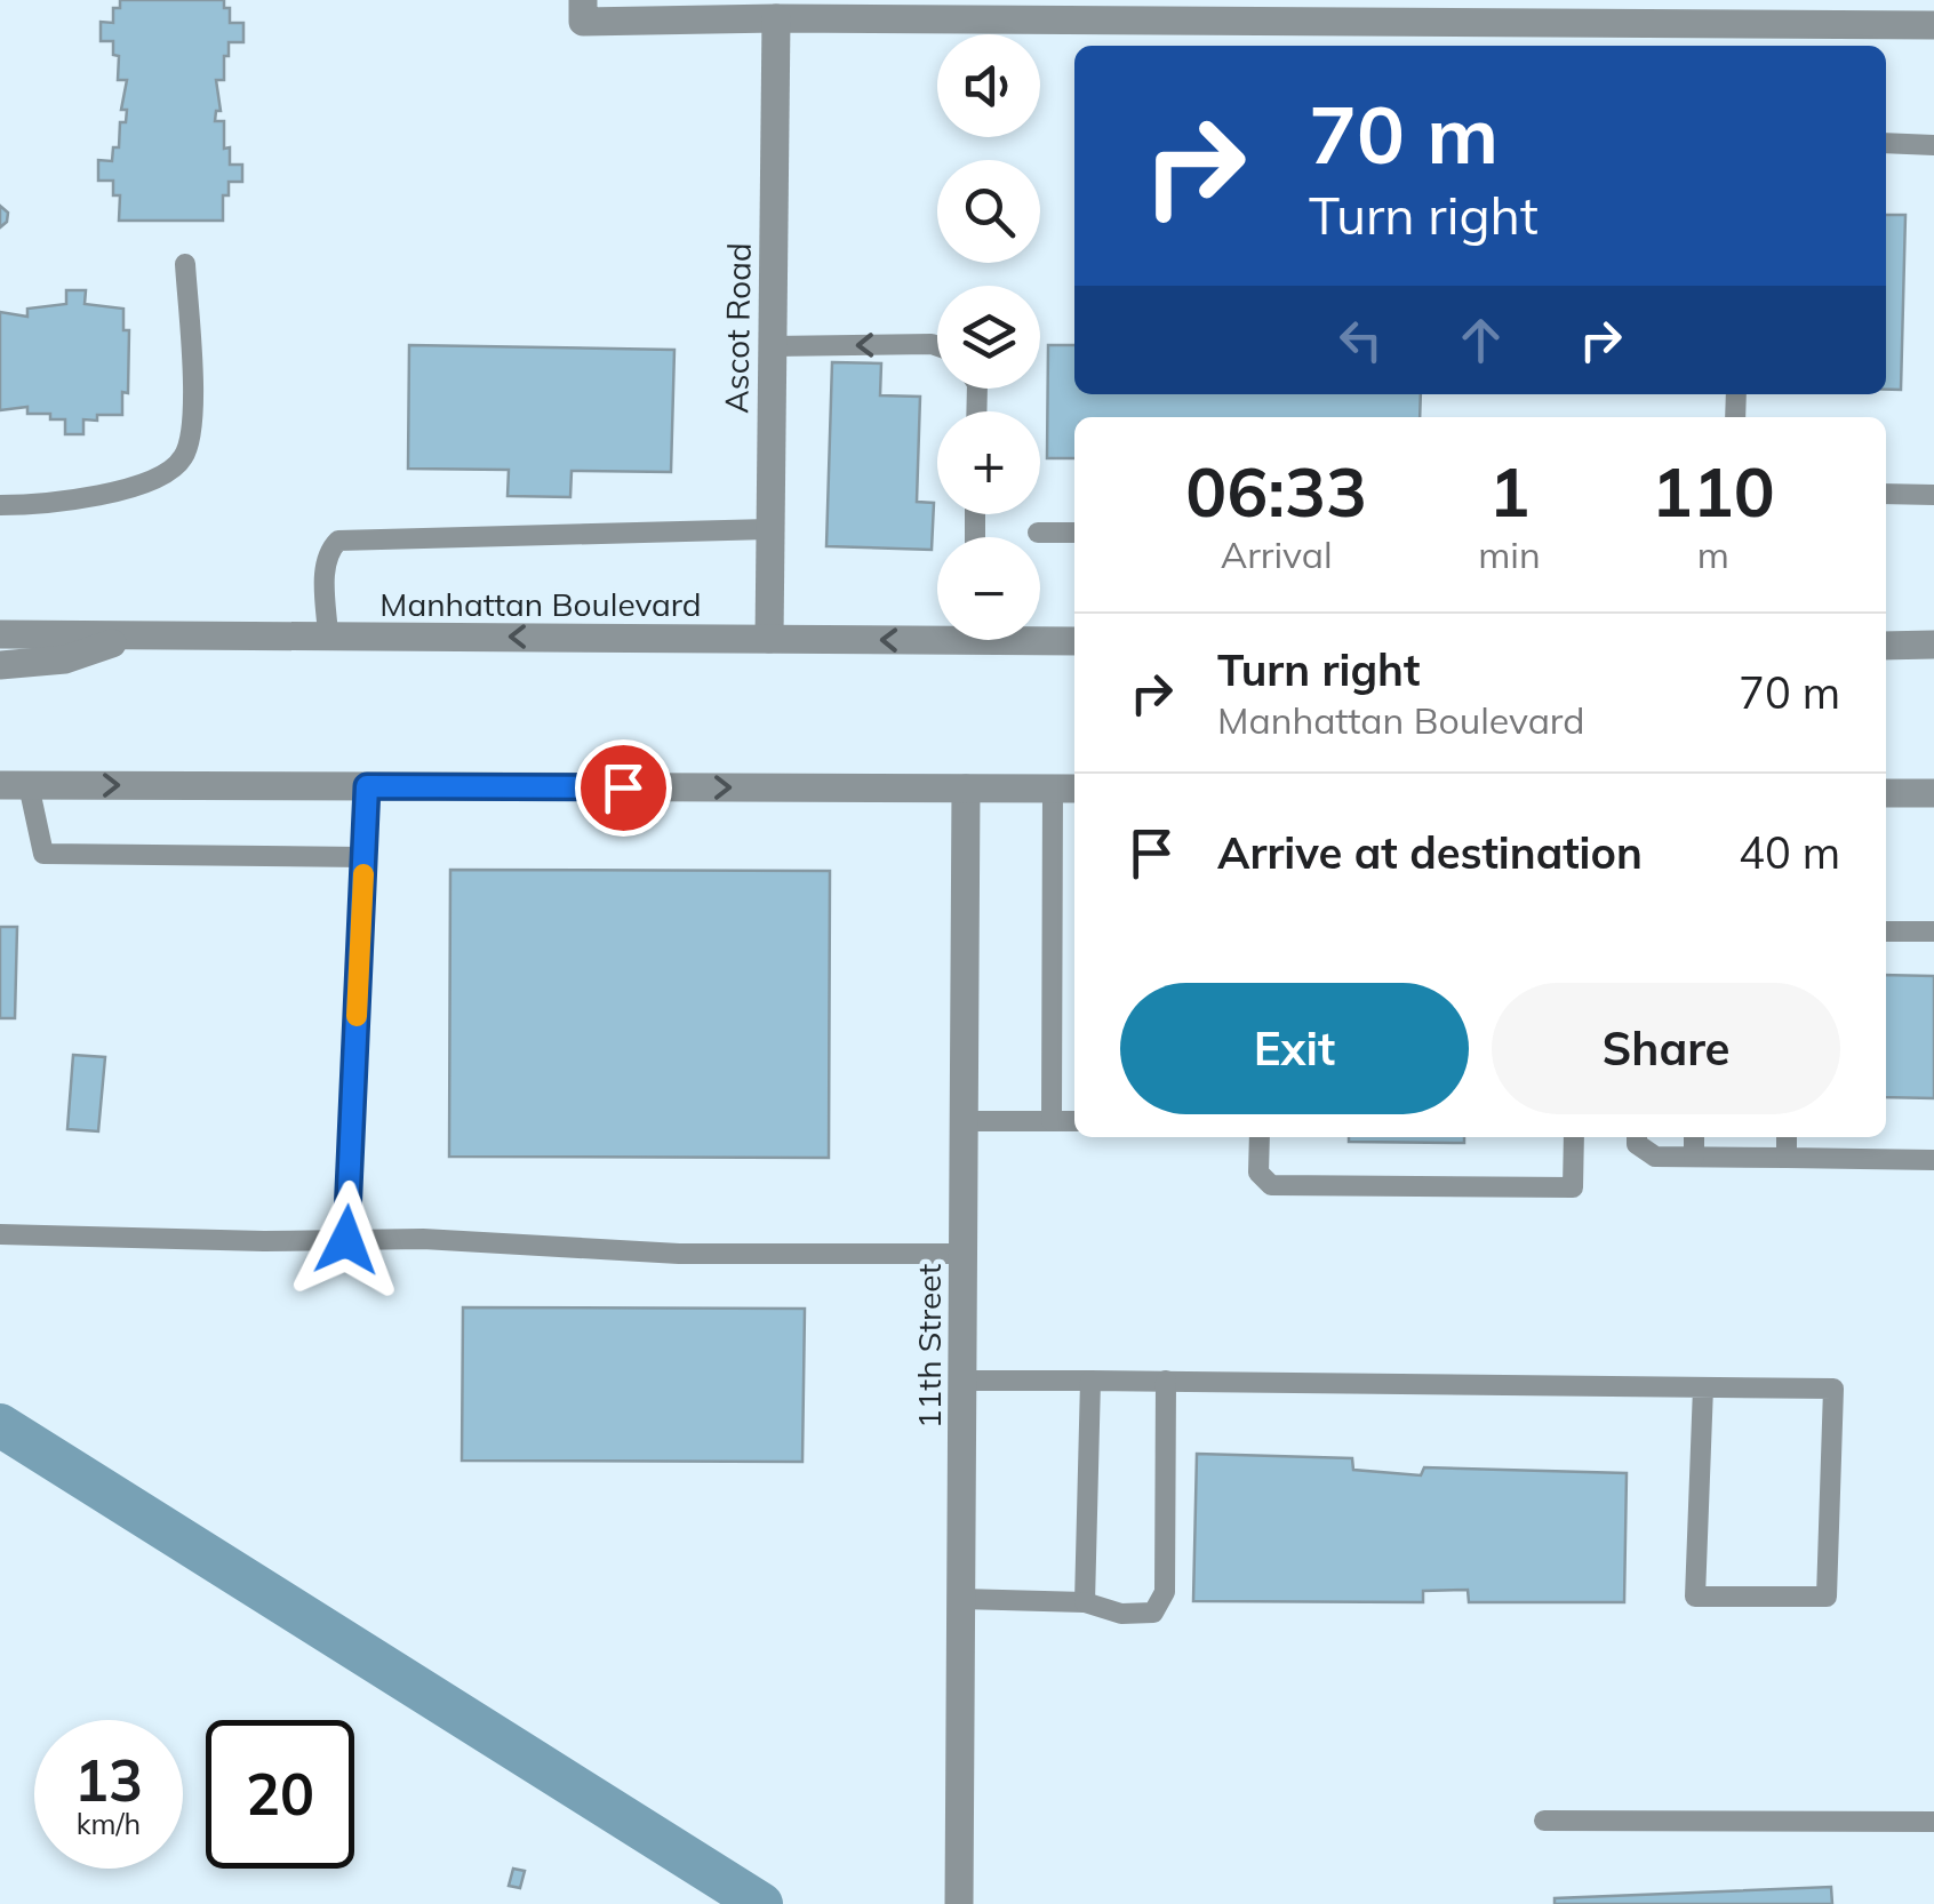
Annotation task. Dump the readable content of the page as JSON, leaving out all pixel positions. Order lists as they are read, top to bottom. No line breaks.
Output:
{"streets":{"street":["Ascot Road","Manhattan Boulevard","11th Street"]},"crossings":[["Ascot Road","Manhattan Boulevard"]],"page":{"map_buttons":["+","−"],"turn":["70 m","Turn right"],"eta":["06:33","Arrival","1","min","110","m"],"list":[{"name":"Turn right","note":"Manhattan Boulevard","value":"70 m"},{"name":"Arrive at destination","value":"40 m"}],"buttons":["Exit","Share"],"speed":"13 km/h","limit":"20"}}
